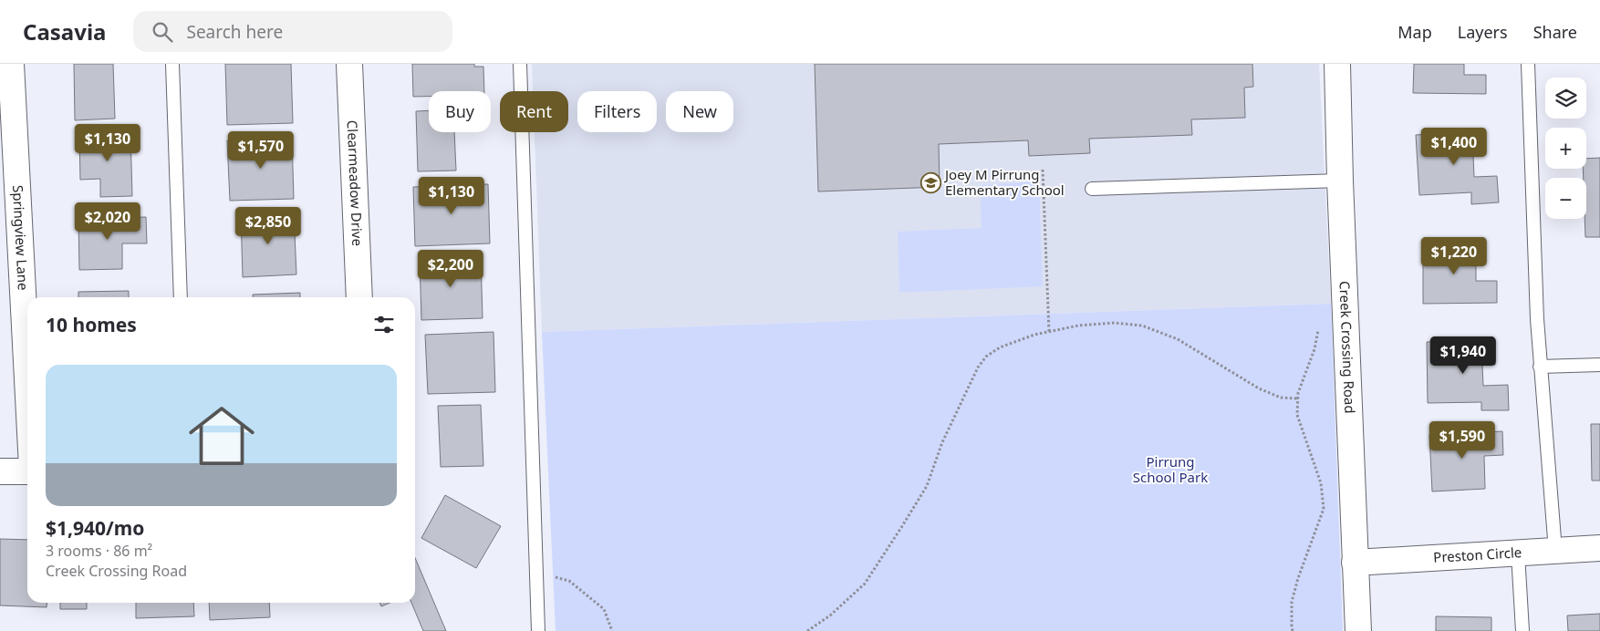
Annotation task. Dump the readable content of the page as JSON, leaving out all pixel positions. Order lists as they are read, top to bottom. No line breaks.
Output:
{"streets":{"street":["Clearmeadow Drive","Springview Lane","Creek Crossing Road","Preston Circle"]},"crossings":[["Creek Crossing Road","Preston Circle"]],"parks":["Pirrung School Park"],"places":{"school or university":["Joey M Pirrung Elementary School"]},"page":{"header":"Casavia","search":"Search here","nav":["Map","Layers","Share"],"map_buttons":["+","−"],"chip":["Buy","Rent","Filters","New"],"price":["$1,130","$1,400","$1,570","$1,130","$2,020","$2,850","$1,220","$2,200","$1,940","$1,590"],"heading":"10 homes","list":[{"name":"$1,940/mo","note":"3 rooms · 86 m² · Creek Crossing Road"}]}}
